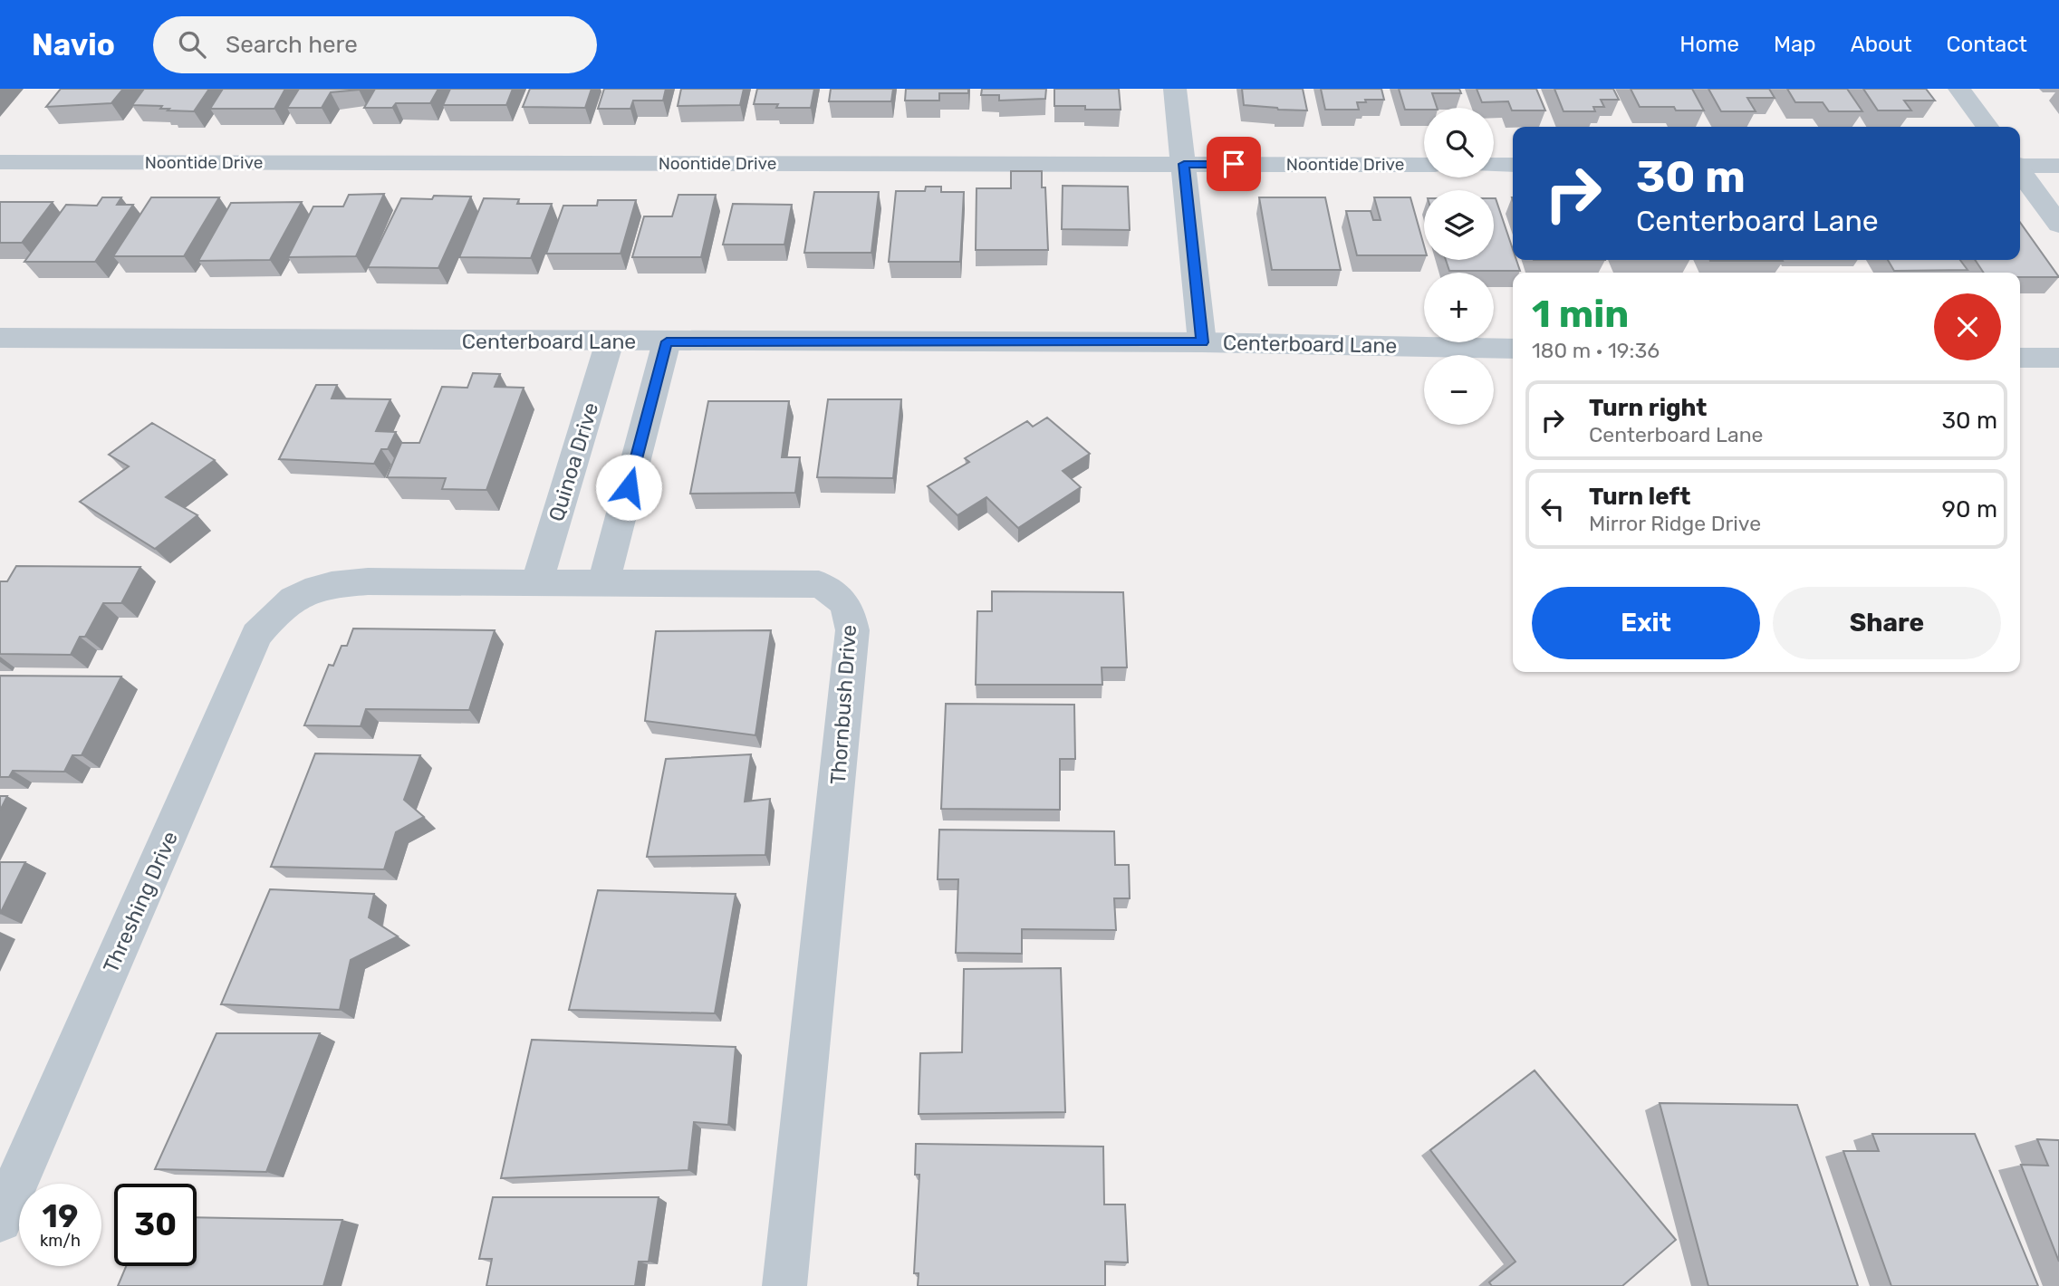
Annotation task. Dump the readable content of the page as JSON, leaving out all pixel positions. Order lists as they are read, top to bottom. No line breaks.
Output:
{"streets":{"street":["Noontide Drive","Centerboard Lane","Quinoa Drive","Thornbush Drive","Threshing Drive"]},"crossings":[["Centerboard Lane","Quinoa Drive"],["Quinoa Drive","Thornbush Drive"],["Thornbush Drive","Threshing Drive"]],"page":{"header":"Navio","search":"Search here","nav":["Home","Map","About","Contact"],"map_buttons":["+","−"],"turn":["30 m","Centerboard Lane"],"heading":["1 min","180 m · 19:36"],"list":[{"name":"Turn right","note":"Centerboard Lane","value":"30 m"},{"name":"Turn left","note":"Mirror Ridge Drive","value":"90 m"}],"buttons":["Exit","Share"],"speed":"19 km/h","limit":"30"}}
